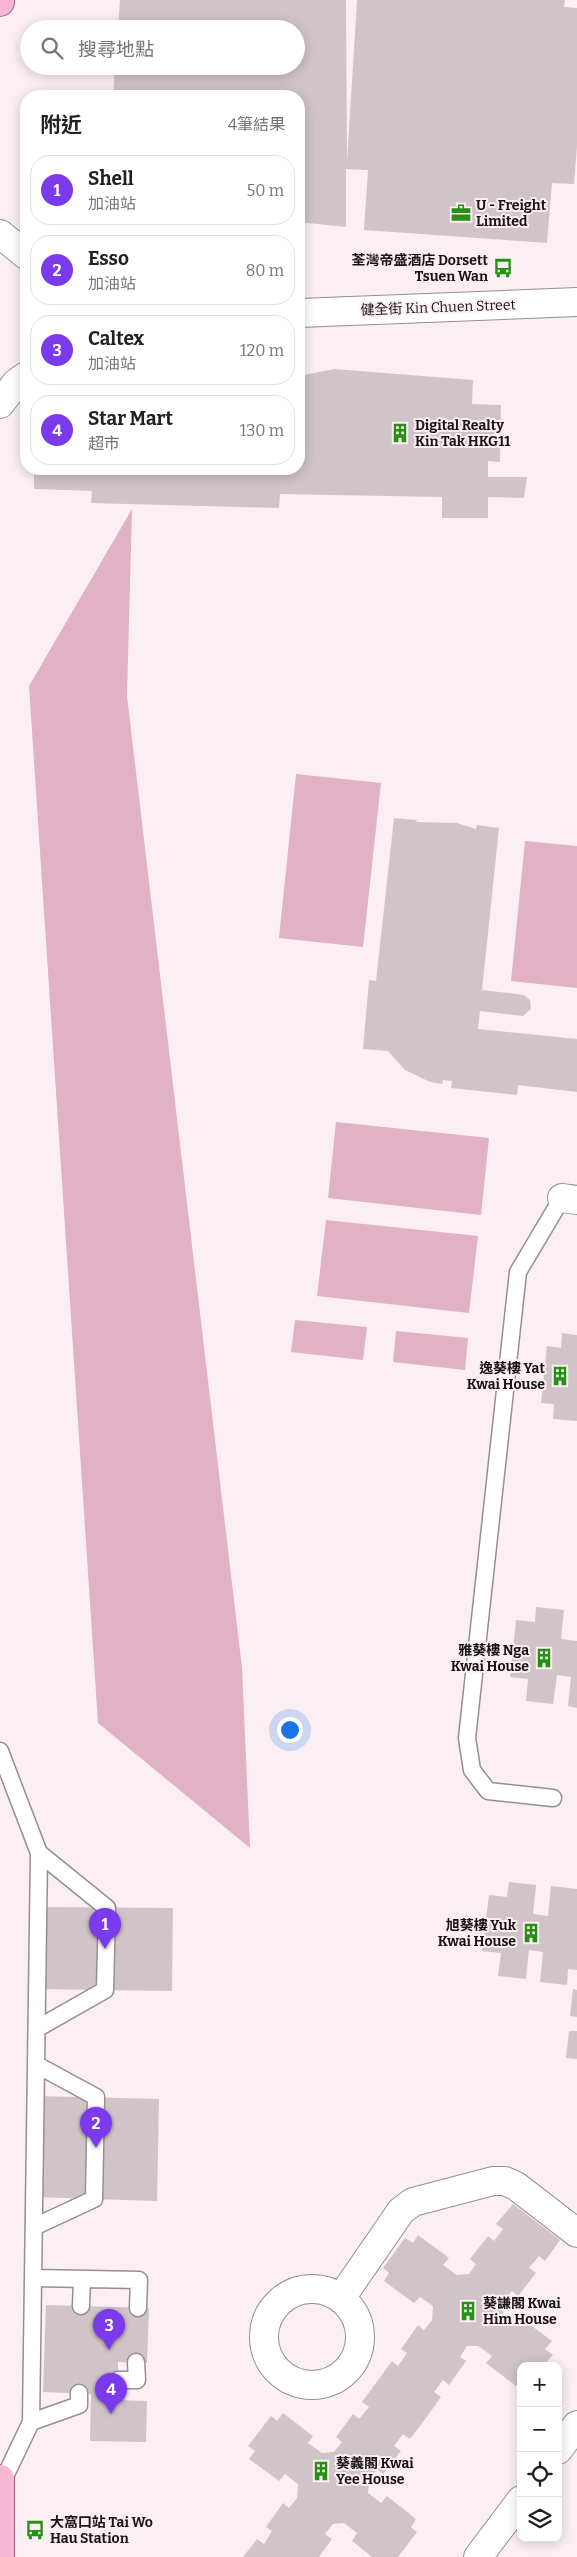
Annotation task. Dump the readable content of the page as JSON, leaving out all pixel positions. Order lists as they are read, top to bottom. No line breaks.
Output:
{"streets":{"street":["健全街 Kin Chuen Street"]},"places":{"office":["U - Freight Limited"],"bus stop":["荃灣帝盛酒店 Dorsett Tsuen Wan","大窩口站 Tai Wo Hau Station"],"building":["Digital Realty Kin Tak HKG11","逸葵樓 Yat Kwai House","雅葵樓 Nga Kwai House","旭葵樓 Yuk Kwai House","葵謙閣 Kwai Him House","葵義閣 Kwai Yee House"]},"page":{"search":"搜尋地點","heading":["附近","4筆結果"],"list":[{"mark":"1","name":"Shell","note":"加油站","value":"50 m"},{"mark":"2","name":"Esso","note":"加油站","value":"80 m"},{"mark":"3","name":"Caltex","note":"加油站","value":"120 m"},{"mark":"4","name":"Star Mart","note":"超市","value":"130 m"}],"pins":["1","2","3","4"],"map_buttons":["+","−"]}}
